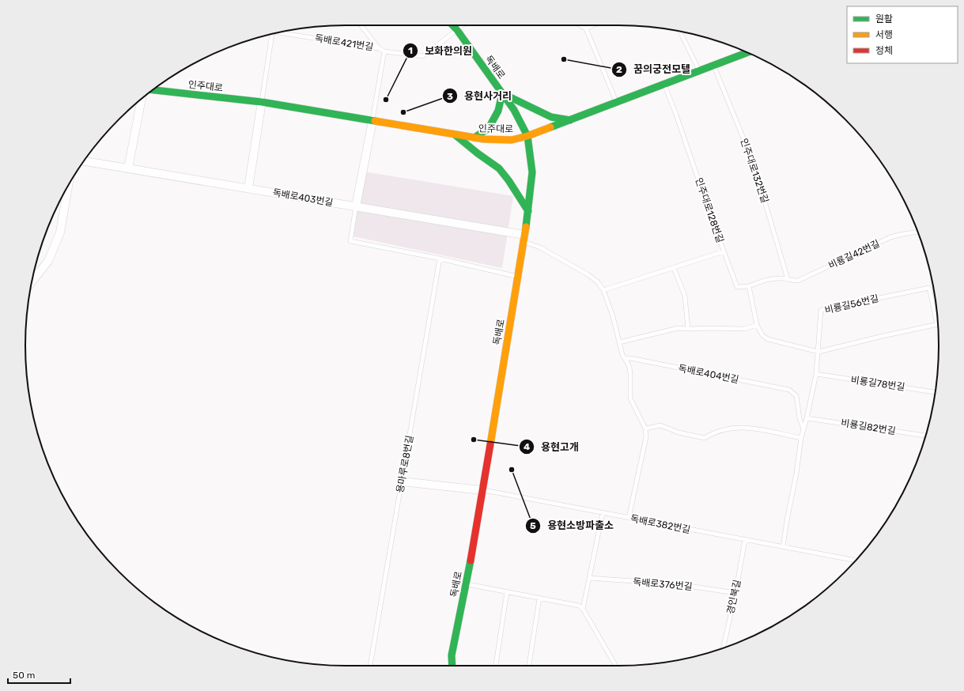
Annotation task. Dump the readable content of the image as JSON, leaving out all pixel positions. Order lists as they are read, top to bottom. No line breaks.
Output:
{"streets":{"main road":["독배로","인주대로"],"street":["독배로403번길"],"lane":["독배로421번길","인주대로132번길","인주대로128번길","비룡길42번길","비룡길56번길","독배로404번길","비룡길78번길","비룡길82번길","용마루로8번길","독배로382번길","독배로376번길","경인북길"]},"crossings":[["독배로421번길","독배로"],["독배로","인주대로"],["독배로","독배로403번길"],["독배로","독배로382번길"],["인주대로","인주대로132번길"],["인주대로","인주대로128번길"],["인주대로132번길","비룡길42번길"],["인주대로128번길","비룡길42번길"],["독배로382번길","경인북길"],["독배로376번길","경인북길"]],"places":["꿈의궁전모텔","보화한의원","용현사거리","용현고개","용현소방파출소"],"legend":["원활","서행","정체"],"scale_bar":"50 m"}
